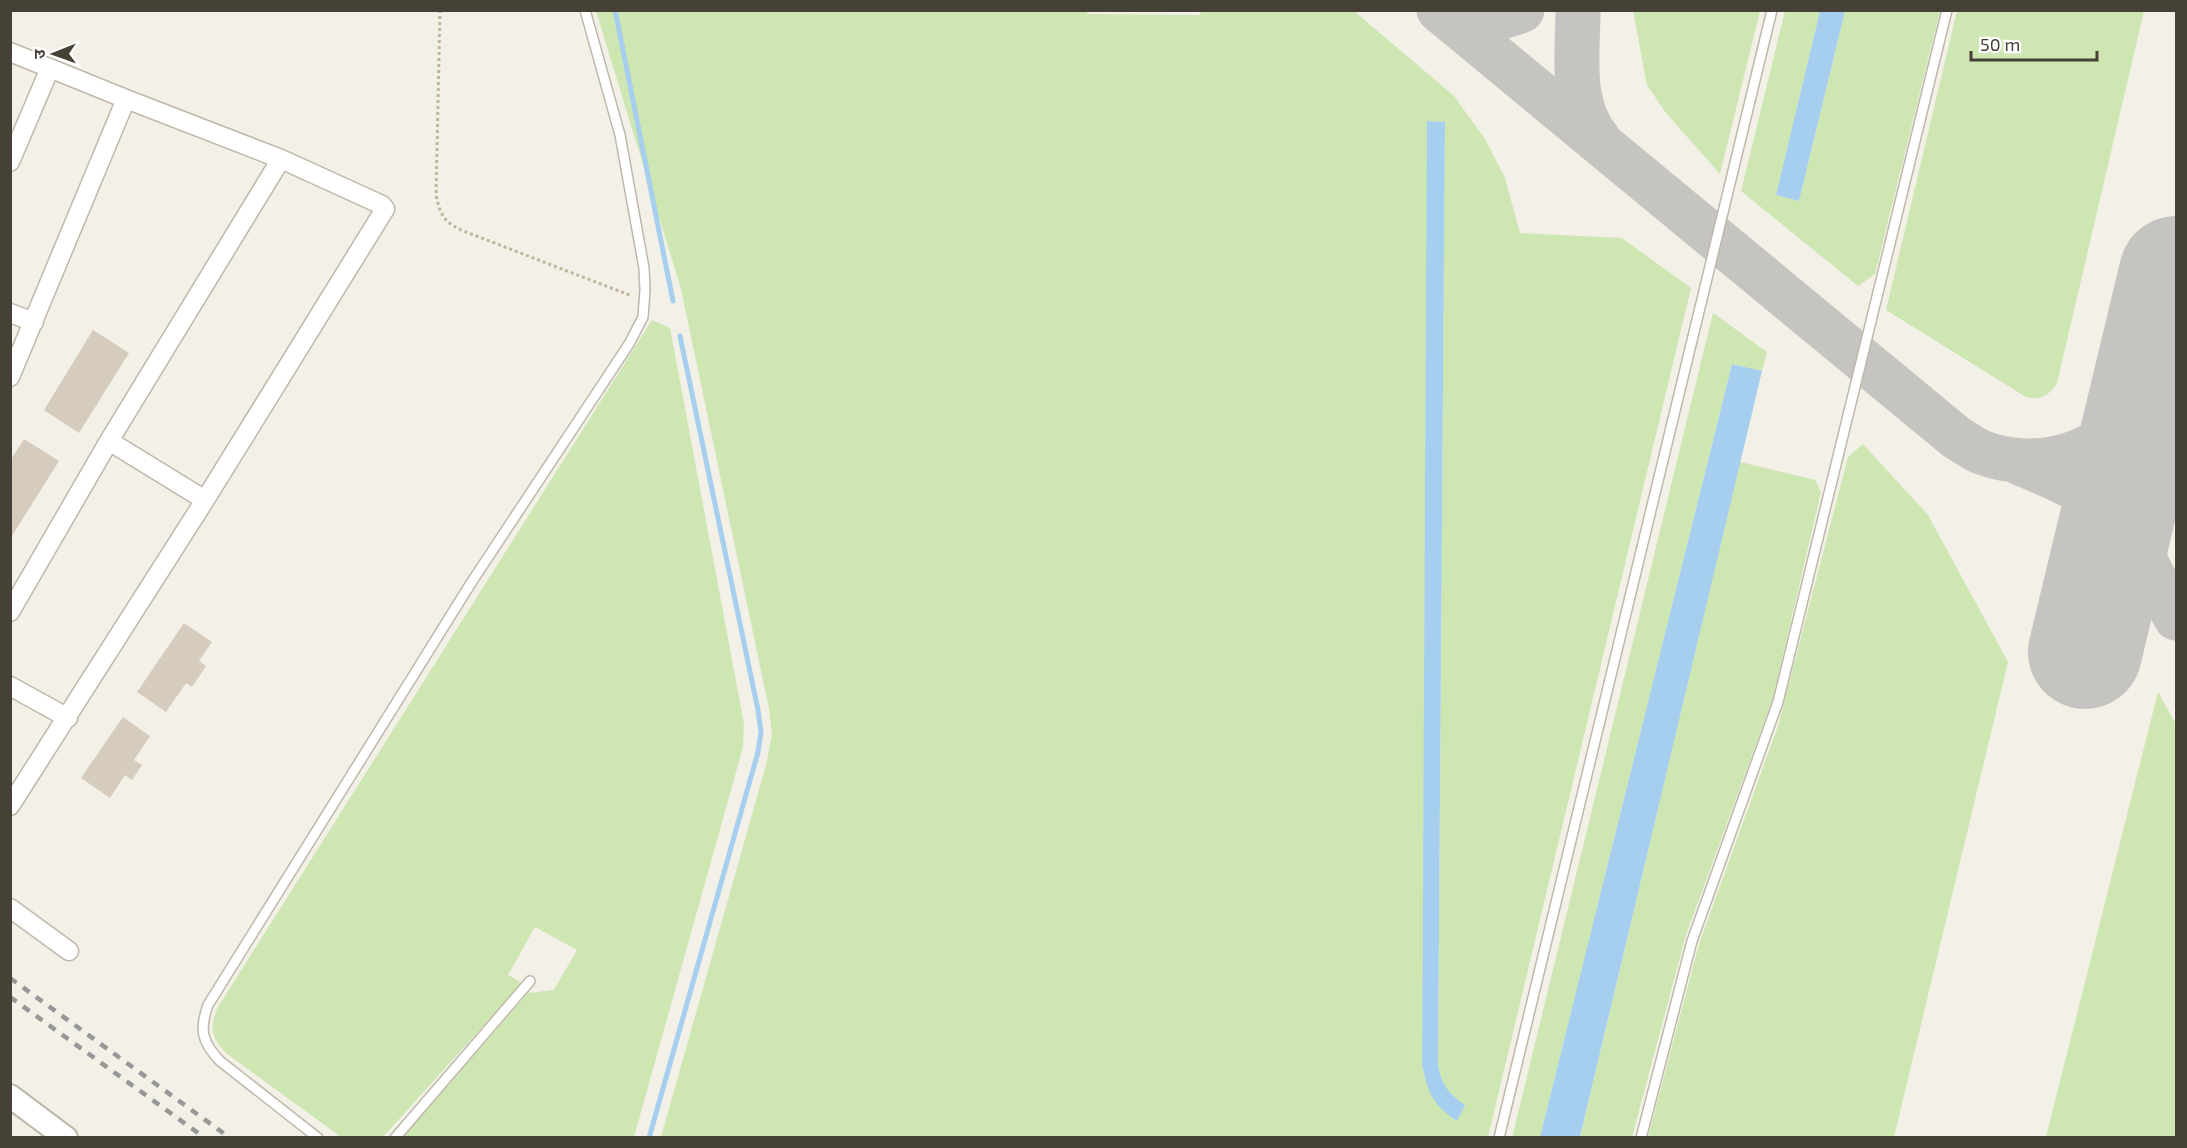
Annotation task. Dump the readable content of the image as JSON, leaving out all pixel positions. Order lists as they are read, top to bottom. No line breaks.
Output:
{"scale_bar":"50 m","north":"left"}
